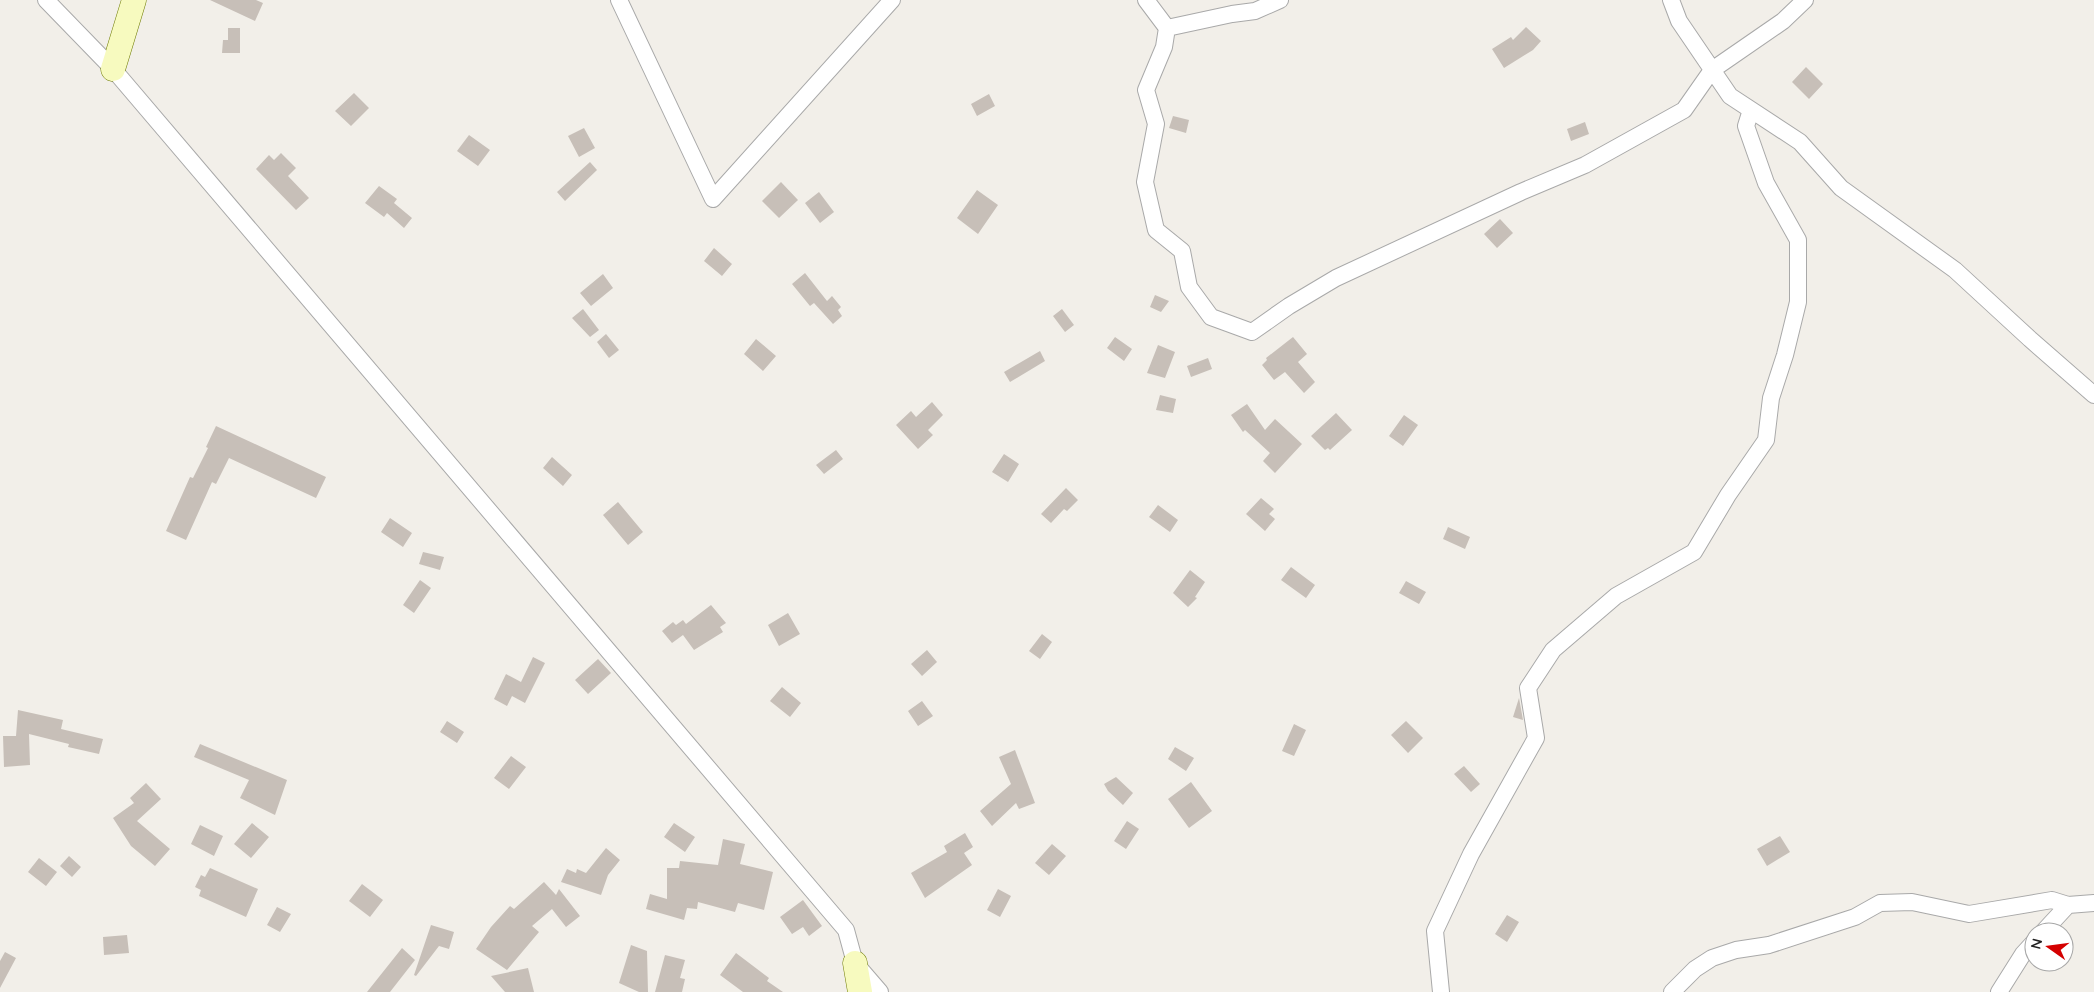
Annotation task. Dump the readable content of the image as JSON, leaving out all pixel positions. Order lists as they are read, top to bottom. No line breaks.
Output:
{"north":"left"}
